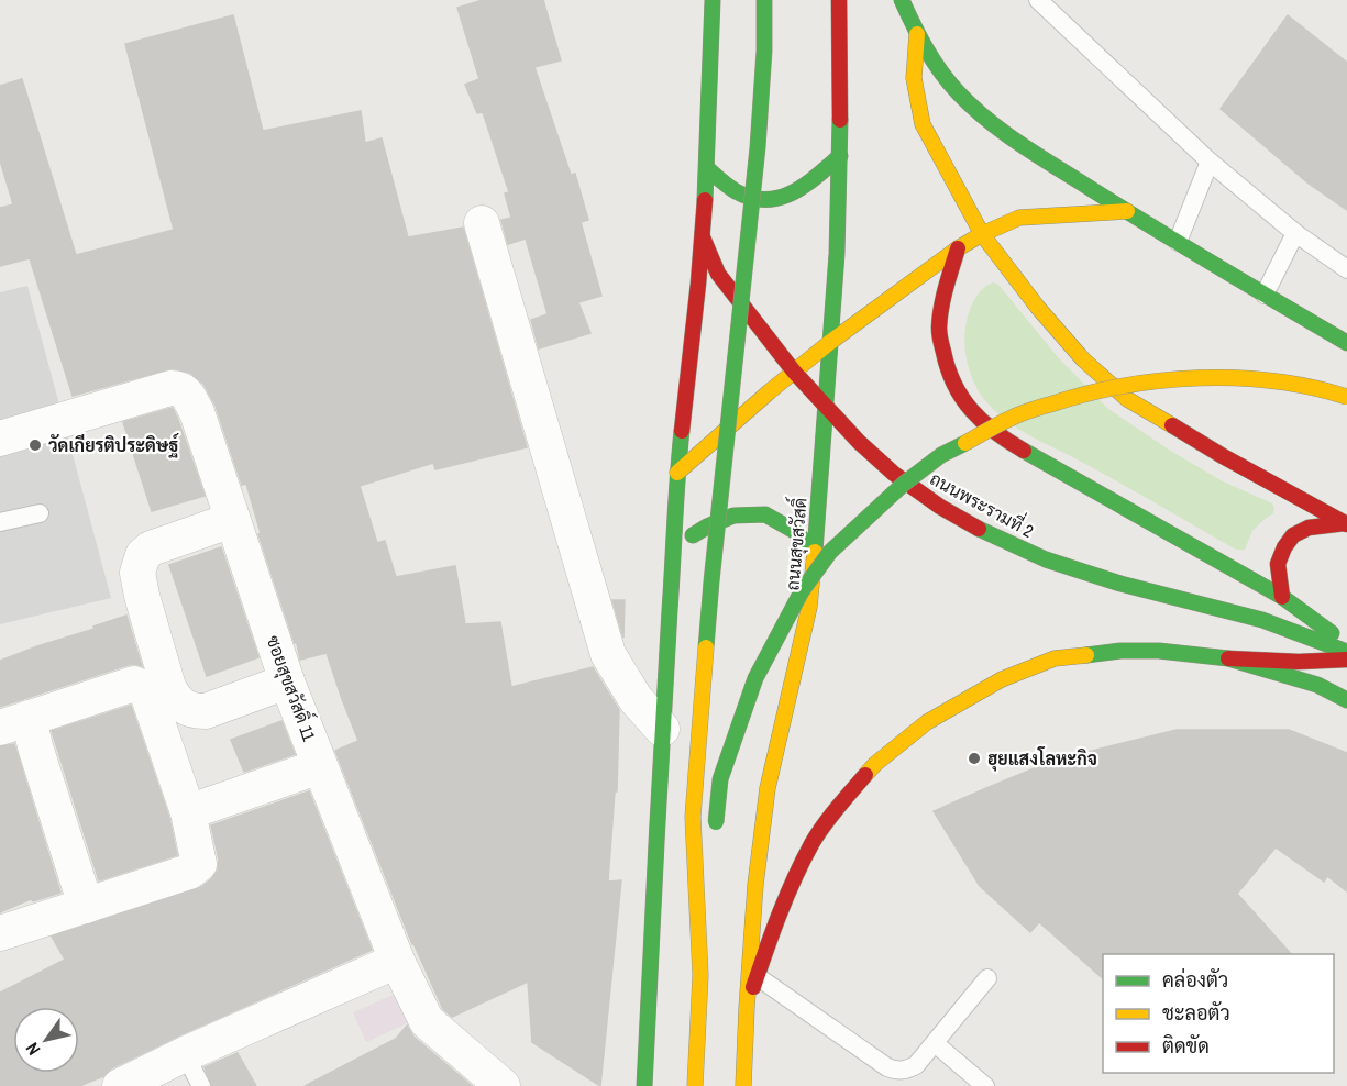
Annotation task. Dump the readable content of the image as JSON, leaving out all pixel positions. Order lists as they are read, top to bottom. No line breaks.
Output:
{"streets":{"main road":["ถนนพระรามที่ 2","ถนนสุขสวัสดิ์"],"street":["ซอยสุขสวัสดิ์ 11"]},"crossings":[["ถนนพระรามที่ 2","ถนนสุขสวัสดิ์"]],"places":["วัดเกียรติประดิษฐ์","ฮุยแสงโลหะกิจ"],"legend":["คล่องตัว","ชะลอตัว","ติดขัด"],"north":"bottom left"}
